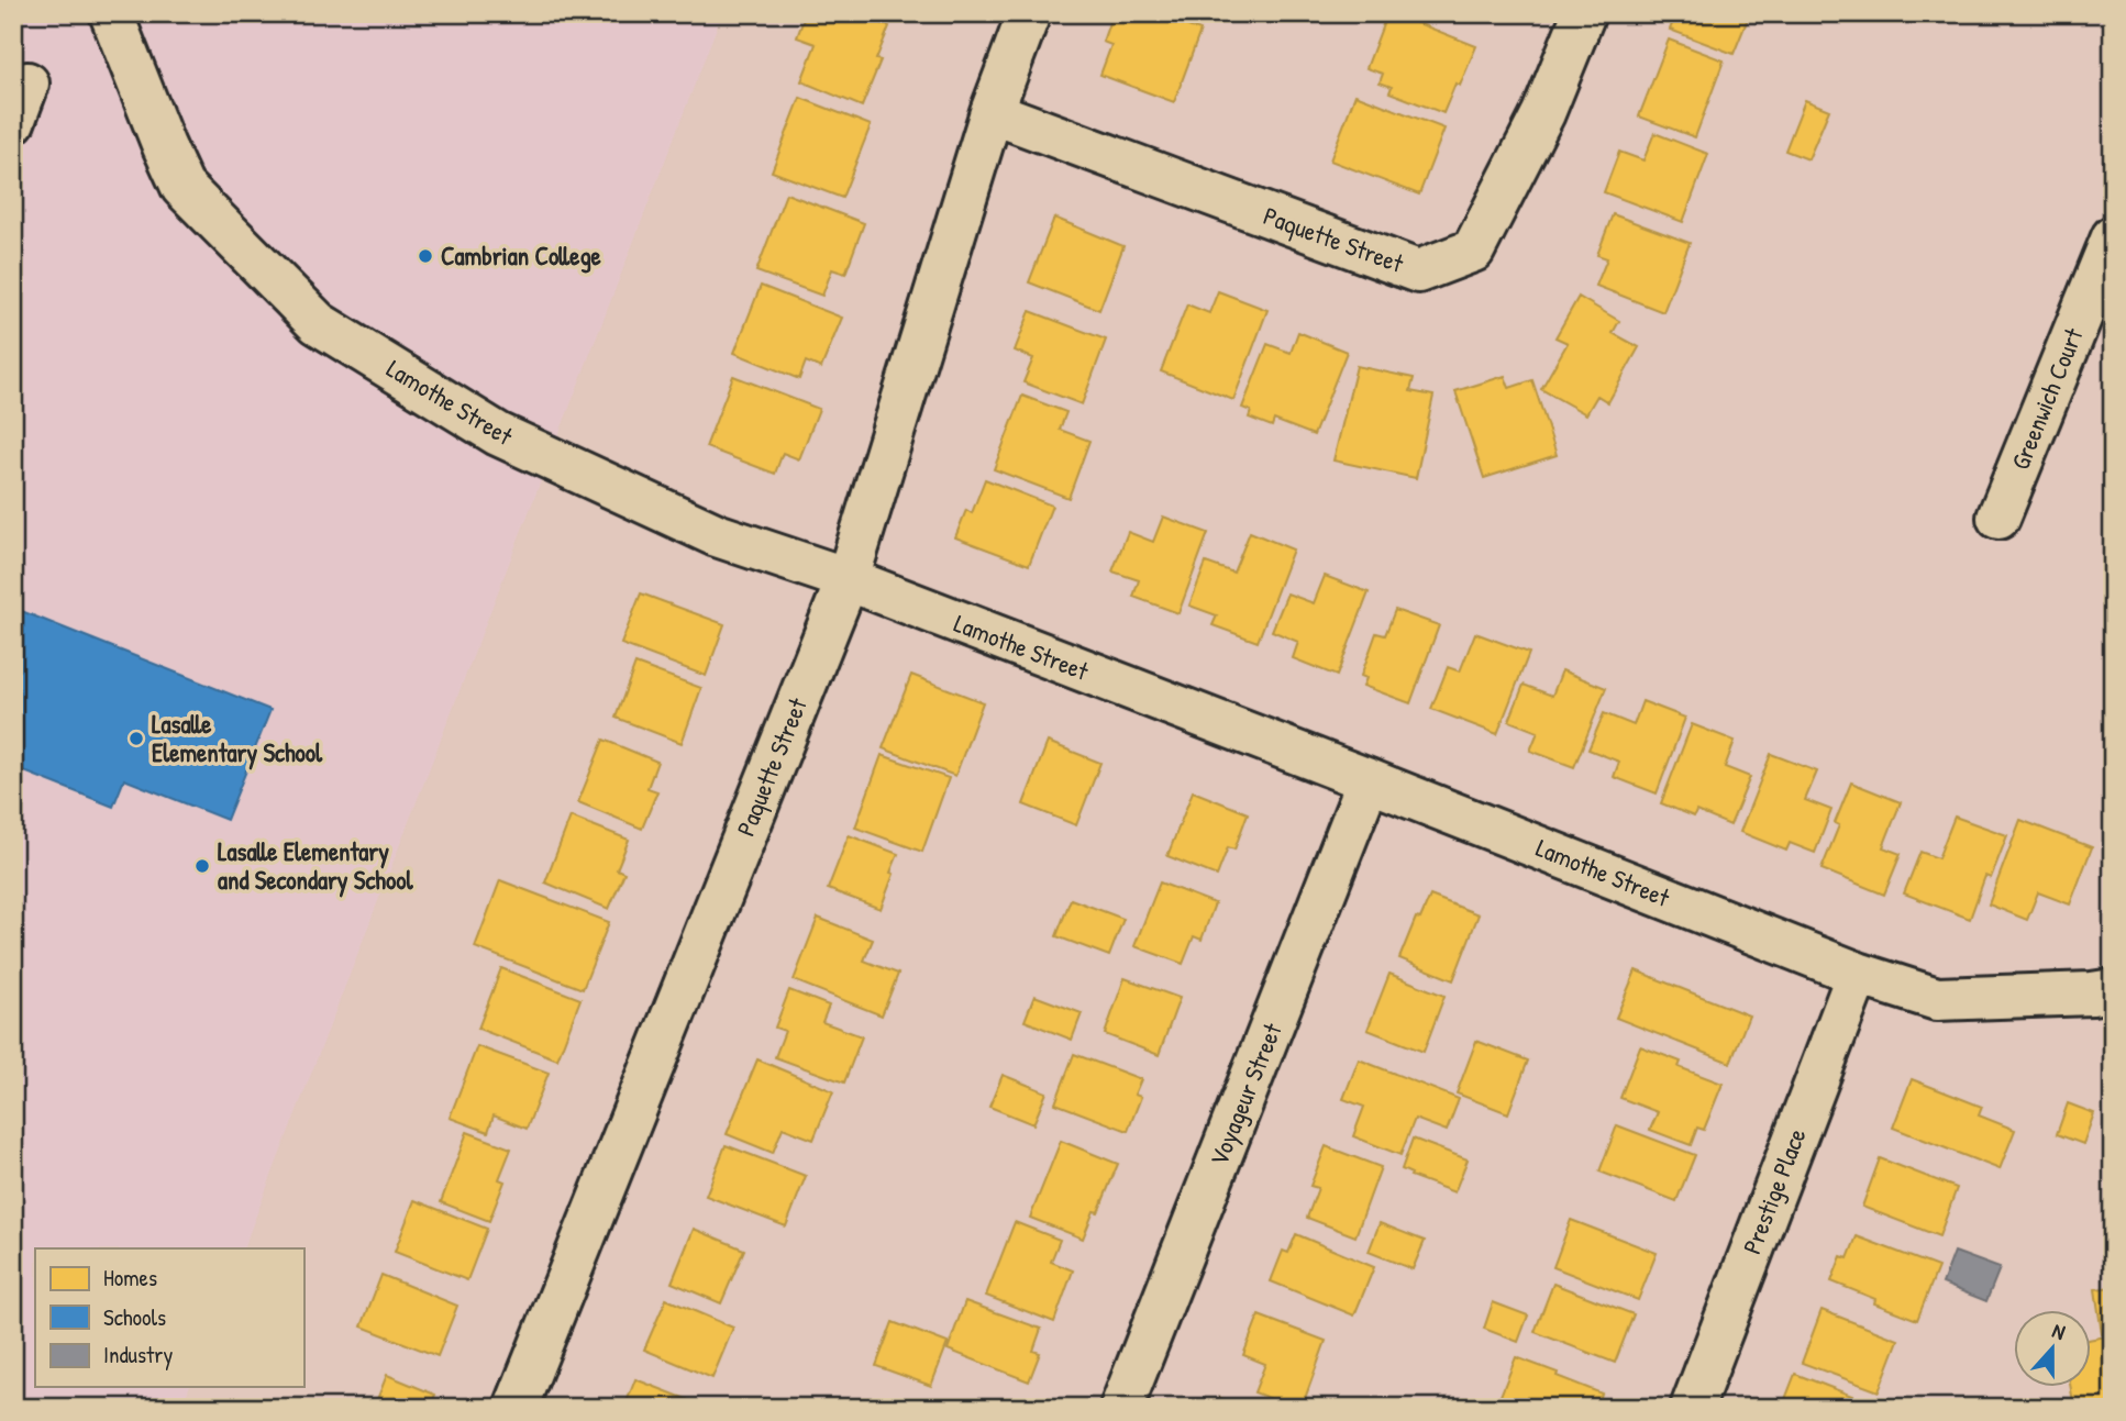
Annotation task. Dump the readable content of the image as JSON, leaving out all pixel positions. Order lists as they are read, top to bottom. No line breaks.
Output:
{"streets":{"street":["Paquette Street","Greenwich Court","Lamothe Street","Voyageur Street","Prestige Place"]},"crossings":[["Paquette Street","Lamothe Street"],["Lamothe Street","Voyageur Street"],["Lamothe Street","Prestige Place"]],"places":["Cambrian College","Lasalle Elementary School","Lasalle Elementary and Secondary School"],"legend":["Homes","Schools","Industry"],"north":"top"}
